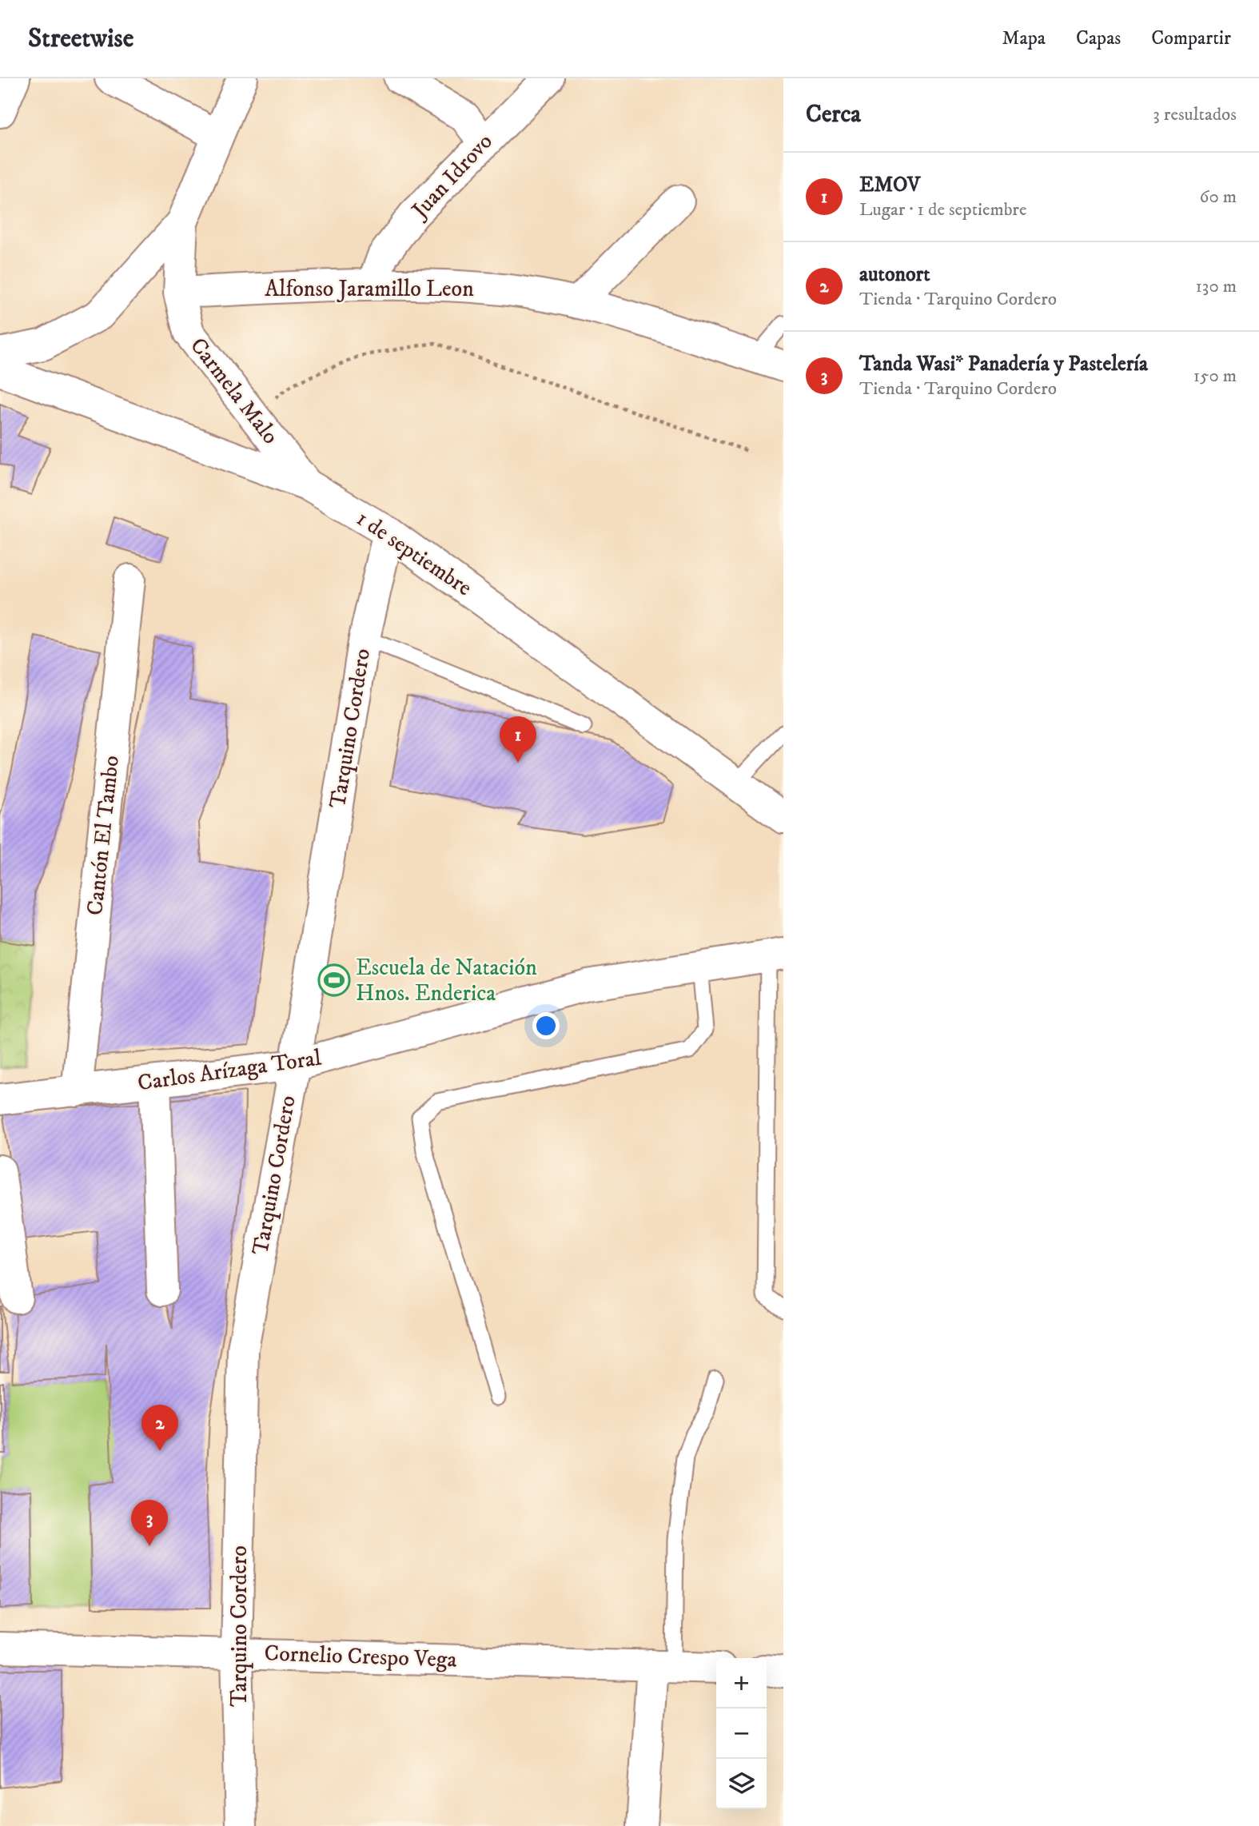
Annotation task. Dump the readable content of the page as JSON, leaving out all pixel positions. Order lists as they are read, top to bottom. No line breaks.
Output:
{"streets":{"street":["Juan Idrovo","Alfonso Jaramillo Leon","Carmela Malo","1 de septiembre","Tarquino Cordero","Cantón El Tambo","Carlos Arízaga Toral","Cornelio Crespo Vega"]},"crossings":[["Juan Idrovo","Alfonso Jaramillo Leon"],["Alfonso Jaramillo Leon","Carmela Malo"],["Carmela Malo","1 de septiembre"],["1 de septiembre","Tarquino Cordero"],["Tarquino Cordero","Carlos Arízaga Toral"],["Tarquino Cordero","Cornelio Crespo Vega"],["Cantón El Tambo","Carlos Arízaga Toral"]],"places":{"sports":["Escuela de Natación Hnos. Enderica"]},"page":{"header":"Streetwise","nav":["Mapa","Capas","Compartir"],"heading":["Cerca","3 resultados"],"list":[{"mark":"1","name":"EMOV","note":"Lugar · 1 de septiembre","value":"60 m"},{"mark":"2","name":"autonort","note":"Tienda · Tarquino Cordero","value":"130 m"},{"mark":"3","name":"Tanda Wasi* Panadería y Pastelería","note":"Tienda · Tarquino Cordero","value":"150 m"}],"pins":["1","2","3"],"map_buttons":["+","−"]}}
